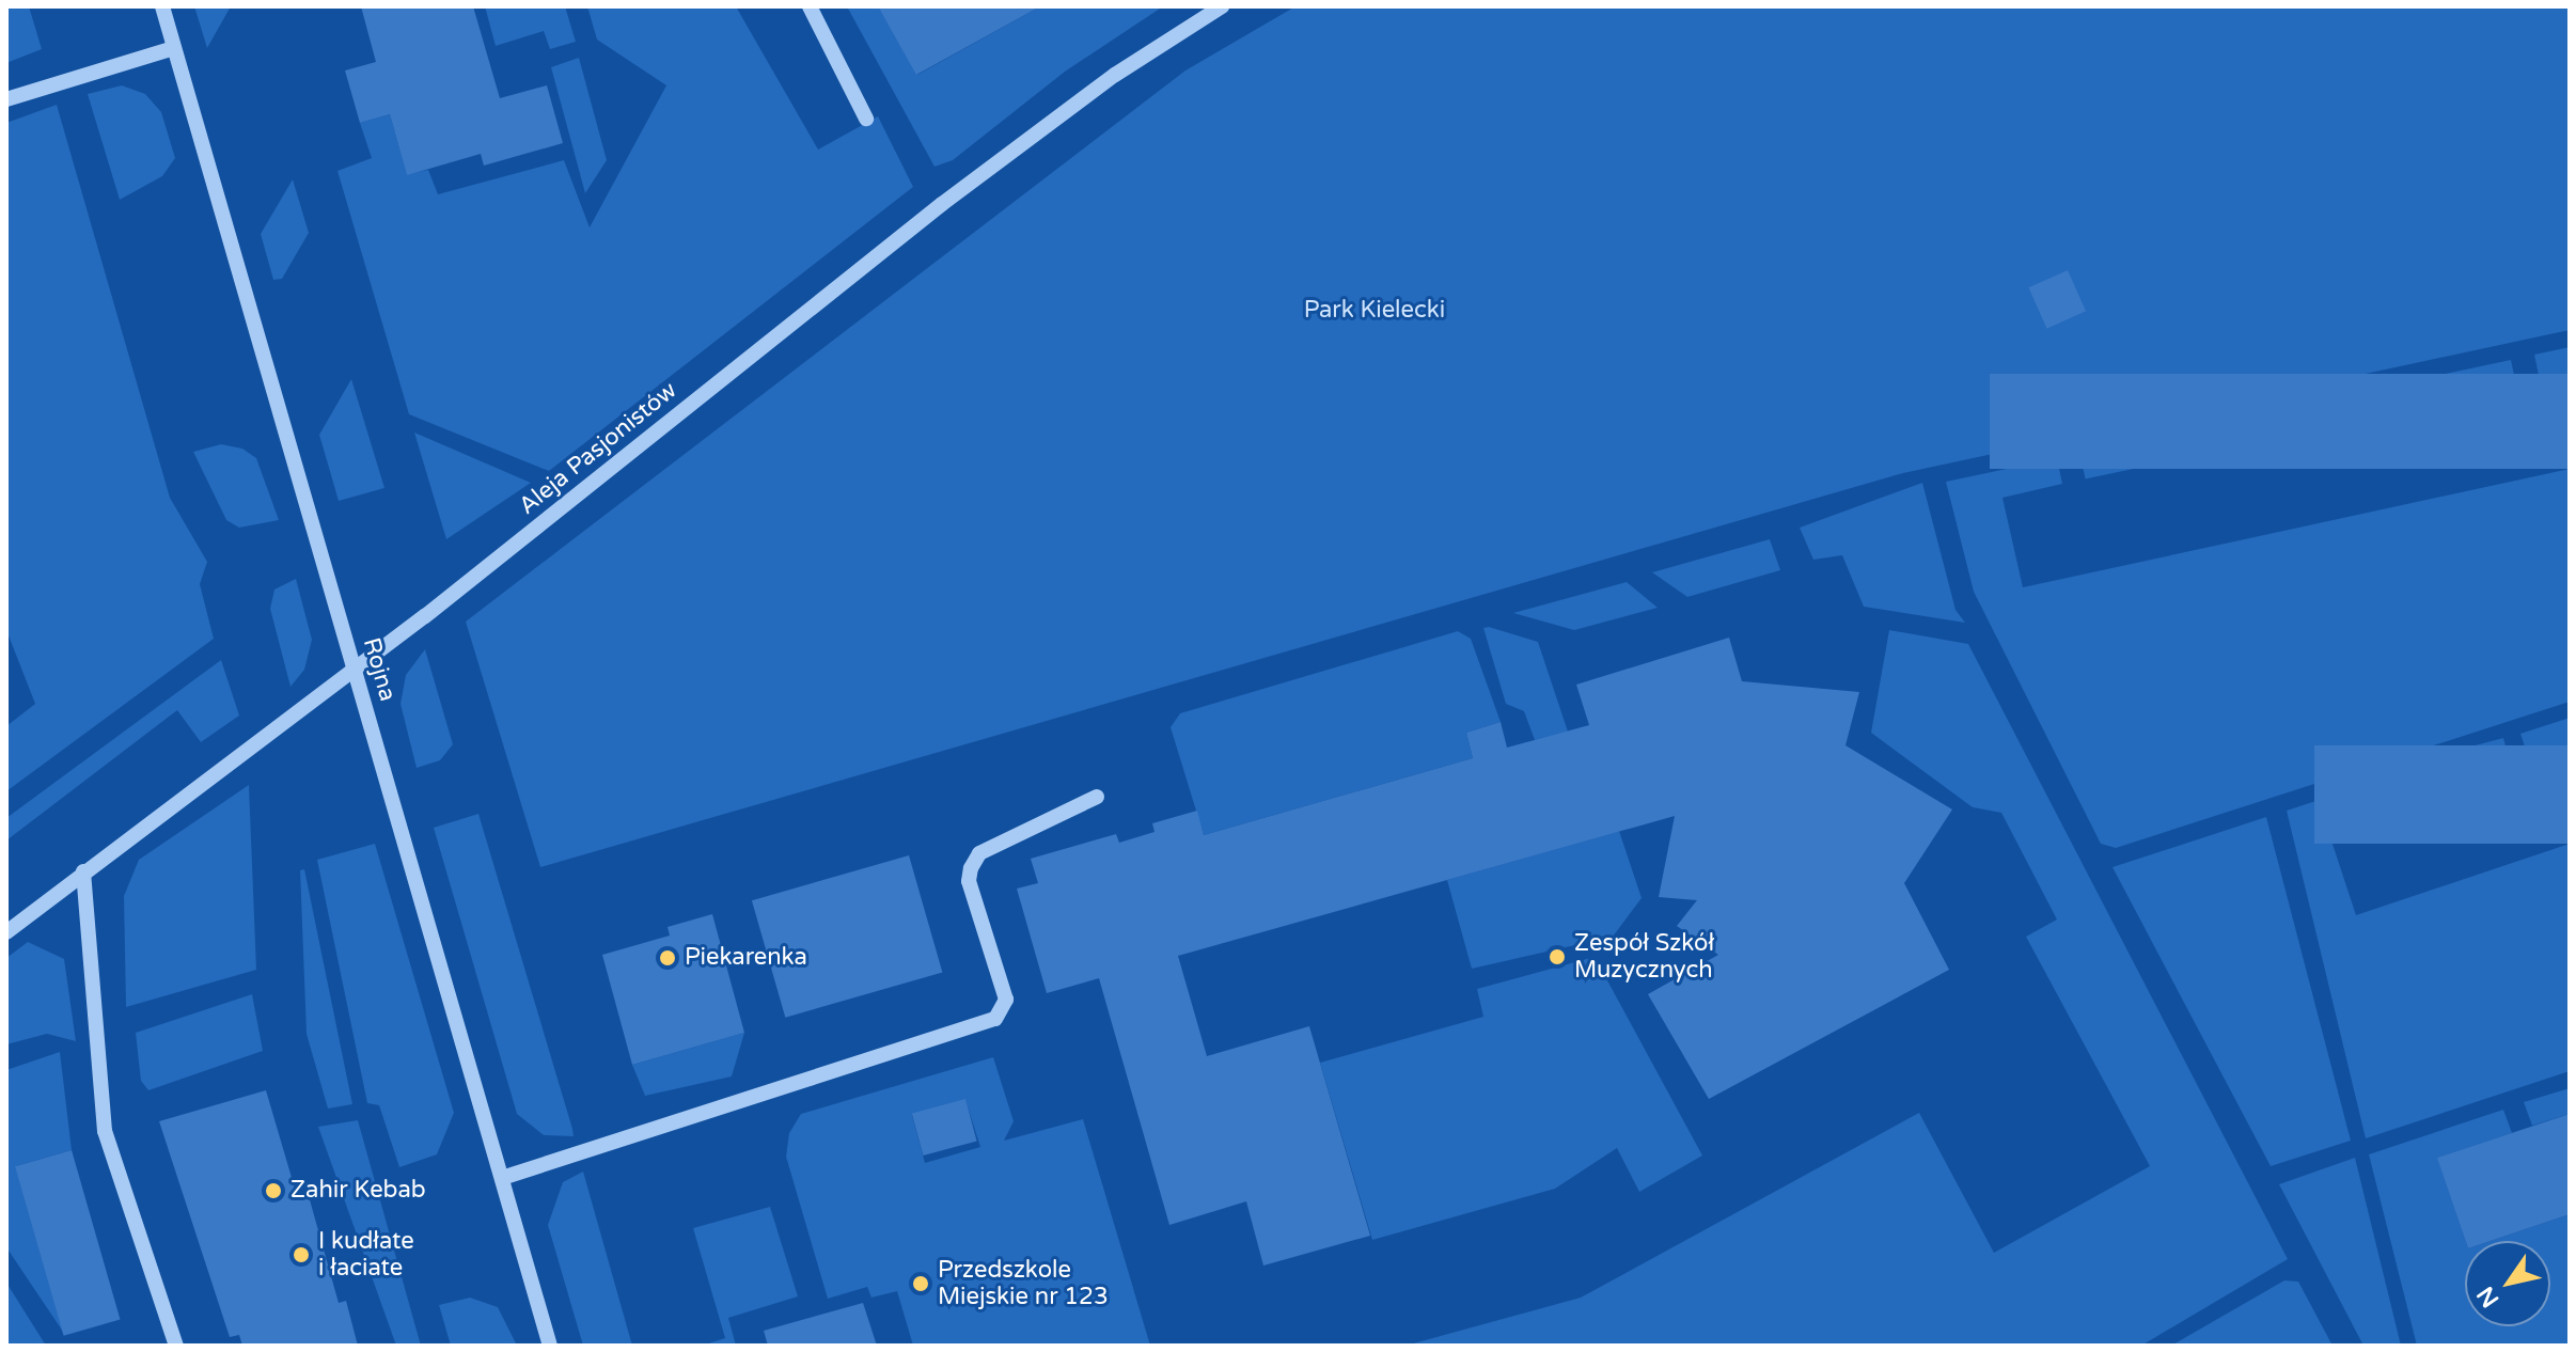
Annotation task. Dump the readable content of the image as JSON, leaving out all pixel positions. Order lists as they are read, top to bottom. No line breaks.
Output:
{"streets":{"street":["Aleja Pasjonistów","Rojna"]},"crossings":[["Aleja Pasjonistów","Rojna"]],"parks":["Park Kielecki"],"places":["Zespół Szkół Muzycznych","Piekarenka","Zahir Kebab","I kudłate i łaciate","Przedszkole Miejskie nr 123"],"north":"bottom left"}
